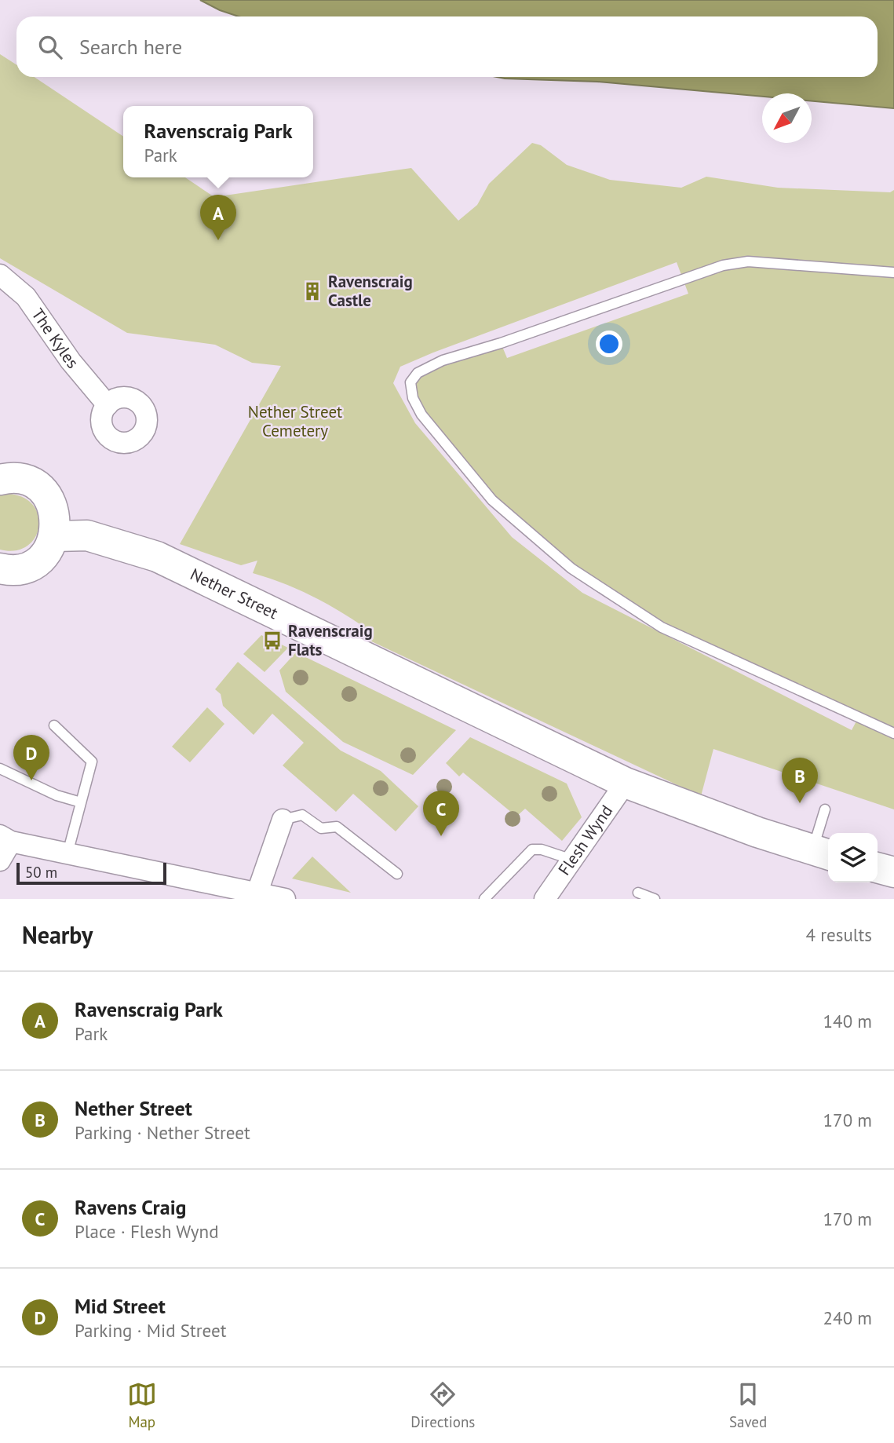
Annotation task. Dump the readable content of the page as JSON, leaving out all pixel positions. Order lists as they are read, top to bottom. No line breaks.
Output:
{"streets":{"main road":["Nether Street"],"street":["The Kyles","Flesh Wynd"]},"crossings":[["Nether Street","Flesh Wynd"]],"parks":["Nether Street Cemetery"],"places":{"building":["Ravenscraig Castle"],"bus stop":["Ravenscraig Flats"]},"scale_bar":"50 m","north":"bottom left","page":{"search":"Search here","popup":["Ravenscraig Park","Park"],"pins":["A","D","B","C"],"scale":"50 m","heading":["Nearby","4 results"],"list":[{"mark":"A","name":"Ravenscraig Park","note":"Park","value":"140 m"},{"mark":"B","name":"Nether Street","note":"Parking · Nether Street","value":"170 m"},{"mark":"C","name":"Ravens Craig","note":"Place · Flesh Wynd","value":"170 m"},{"mark":"D","name":"Mid Street","note":"Parking · Mid Street","value":"240 m"}],"nav":["Map","Directions","Saved"]}}
